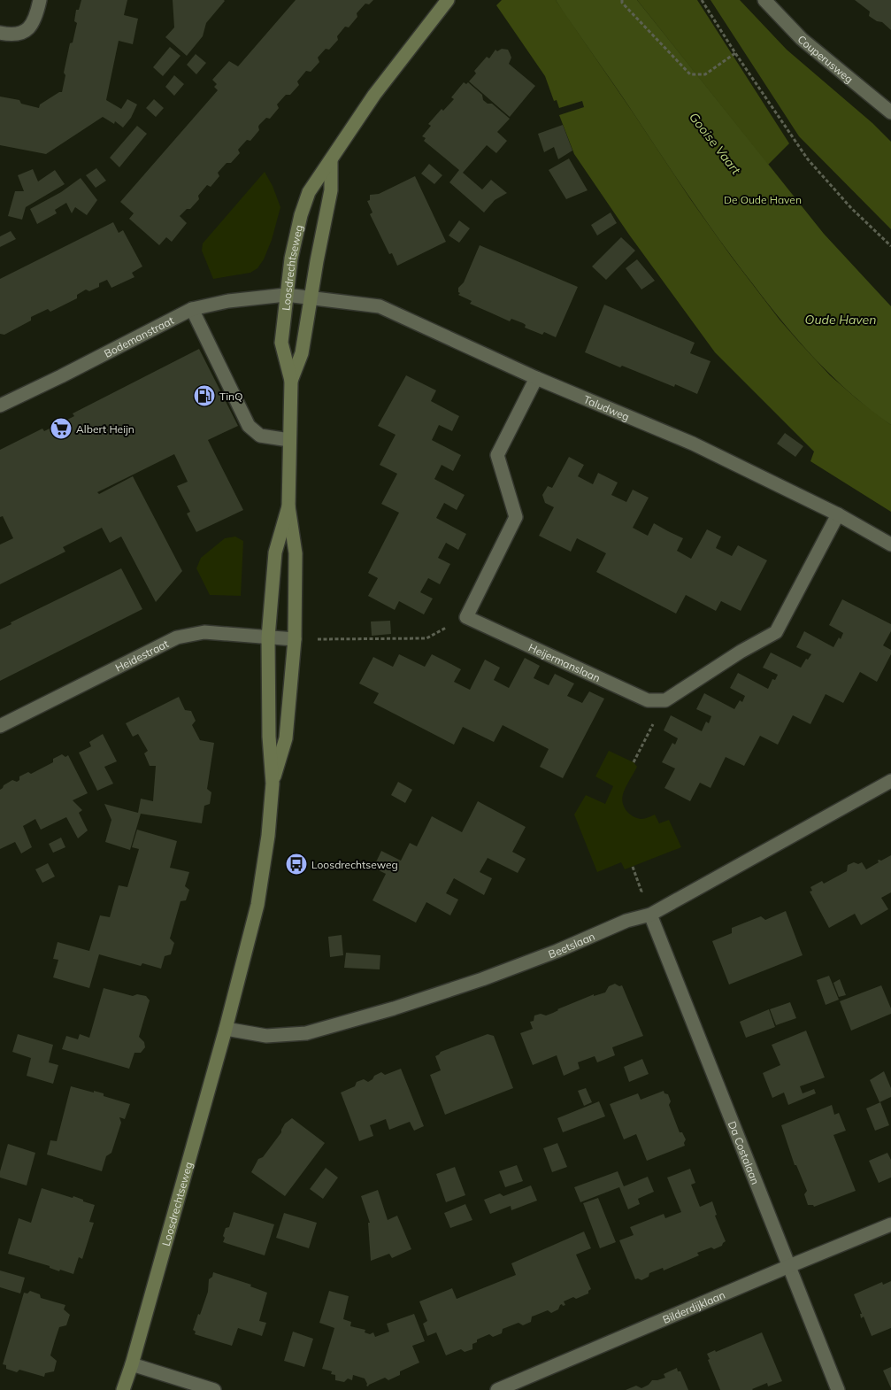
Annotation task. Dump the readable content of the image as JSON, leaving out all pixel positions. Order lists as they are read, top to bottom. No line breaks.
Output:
{"streets":{"street":["Couperusweg","Loosdrechtseweg","Bodemanstraat","Taludweg","Heidestraat","Heijermanslaan","Beetslaan","Da Costalaan","Bilderdijklaan"]},"crossings":[["Loosdrechtseweg","Bodemanstraat"],["Loosdrechtseweg","Taludweg"],["Loosdrechtseweg","Heidestraat"],["Loosdrechtseweg","Beetslaan"],["Bodemanstraat","Taludweg"],["Beetslaan","Da Costalaan"],["Da Costalaan","Bilderdijklaan"]],"water":["Gooise Vaart","Oude Haven"],"parks":["De Oude Haven"],"places":{"fuel station":["TinQ"],"supermarket":["Albert Heijn"],"bus stop":["Loosdrechtseweg"]}}
